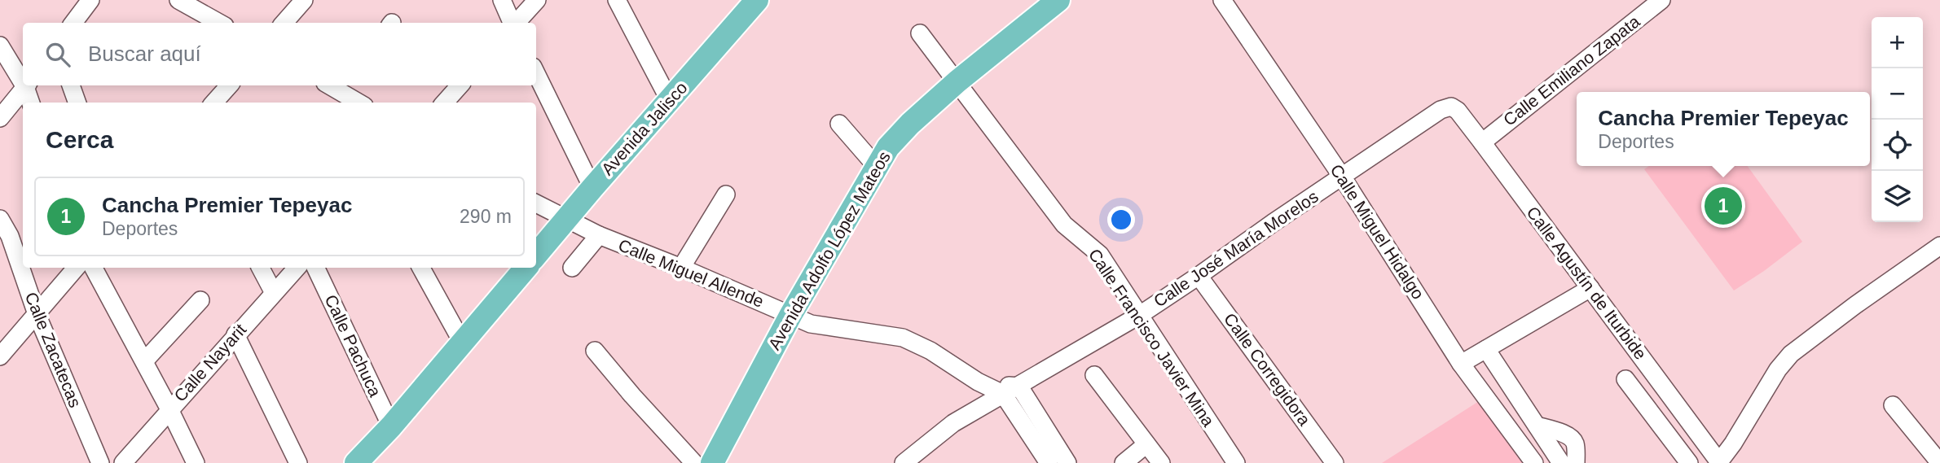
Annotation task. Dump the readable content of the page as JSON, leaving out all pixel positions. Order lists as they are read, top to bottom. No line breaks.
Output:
{"streets":{"main road":["Avenida Jalisco","Avenida Adolfo López Mateos"],"street":["Calle Emiliano Zapata","Calle Miguel Hidalgo","Calle José María Morelos","Calle Miguel Allende","Calle Agustín de Iturbide","Calle Francisco Javier Mina","Calle Pachuca","Calle Zacatecas","Calle Nayarit","Calle Corregidora"]},"crossings":[["Calle Emiliano Zapata","Calle Agustín de Iturbide"],["Avenida Jalisco","Calle Miguel Allende"],["Calle Miguel Hidalgo","Calle José María Morelos"],["Calle José María Morelos","Calle Miguel Allende"],["Calle José María Morelos","Calle Agustín de Iturbide"],["Calle José María Morelos","Calle Francisco Javier Mina"],["Calle José María Morelos","Calle Corregidora"],["Avenida Adolfo López Mateos","Calle Miguel Allende"],["Avenida Adolfo López Mateos","Calle Francisco Javier Mina"]],"page":{"map_buttons":["+","−"],"search":"Buscar aquí","popup":["Cancha Premier Tepeyac","Deportes"],"heading":"Cerca","list":[{"mark":"1","name":"Cancha Premier Tepeyac","note":"Deportes","value":"290 m"}],"pins":"1"}}
